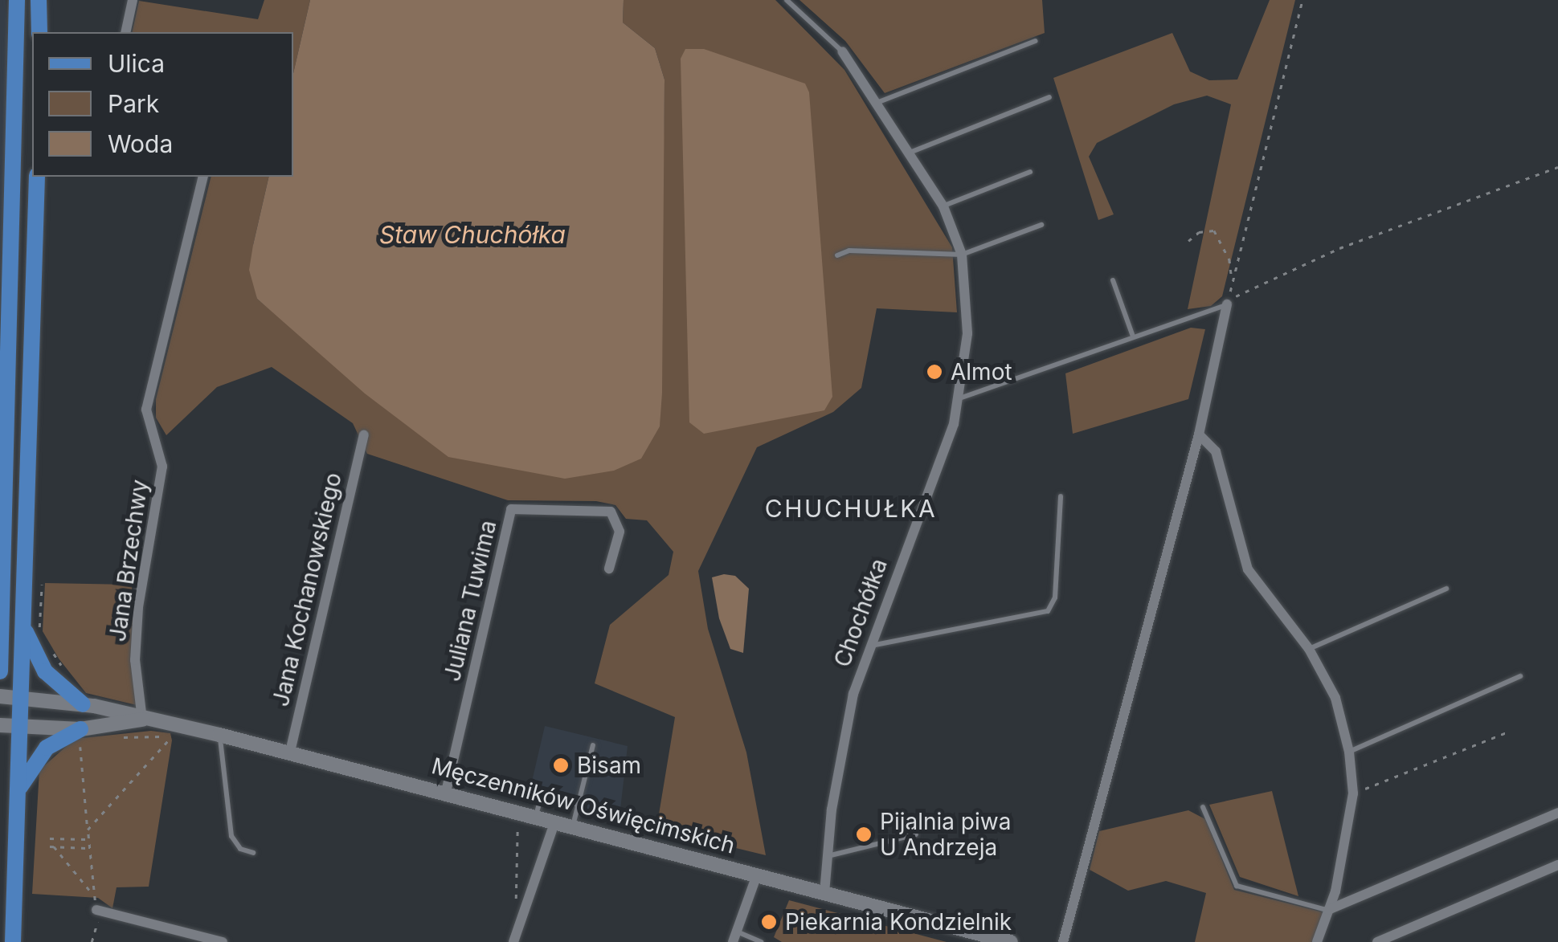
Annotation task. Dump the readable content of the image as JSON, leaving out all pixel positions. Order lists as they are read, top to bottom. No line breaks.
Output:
{"streets":{"main road":["Męczenników Oświęcimskich"],"street":["Jana Brzechwy","Jana Kochanowskiego","Juliana Tuwima","Chochółka"]},"crossings":[["Jana Brzechwy","Męczenników Oświęcimskich"],["Jana Kochanowskiego","Męczenników Oświęcimskich"],["Juliana Tuwima","Męczenników Oświęcimskich"],["Chochółka","Męczenników Oświęcimskich"]],"districts":["CHUCHUŁKA"],"water":["Staw Chuchółka"],"places":["Almot","Bisam","Pijalnia piwa U Andrzeja","Piekarnia Kondzielnik"],"legend":["Ulica","Park","Woda"]}
